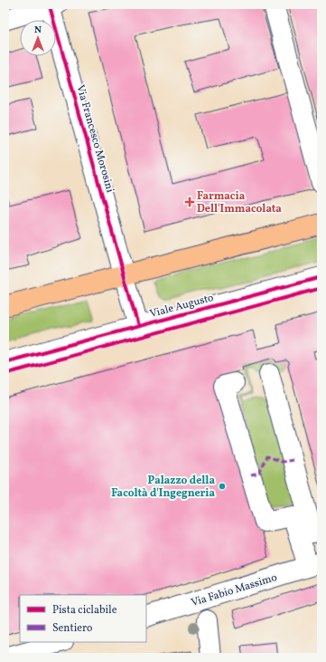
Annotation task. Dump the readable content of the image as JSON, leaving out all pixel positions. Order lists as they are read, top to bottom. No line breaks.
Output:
{"streets":{"street":["Via Francesco Morosini","Viale Augusto","Via Fabio Massimo"]},"crossings":[["Via Francesco Morosini","Viale Augusto"]],"places":{"health":["Farmacia Dell'Immacolata"],"other":["Palazzo della Facoltà d'Ingegneria"]},"legend":["Pista ciclabile","Sentiero"],"north":"top"}
